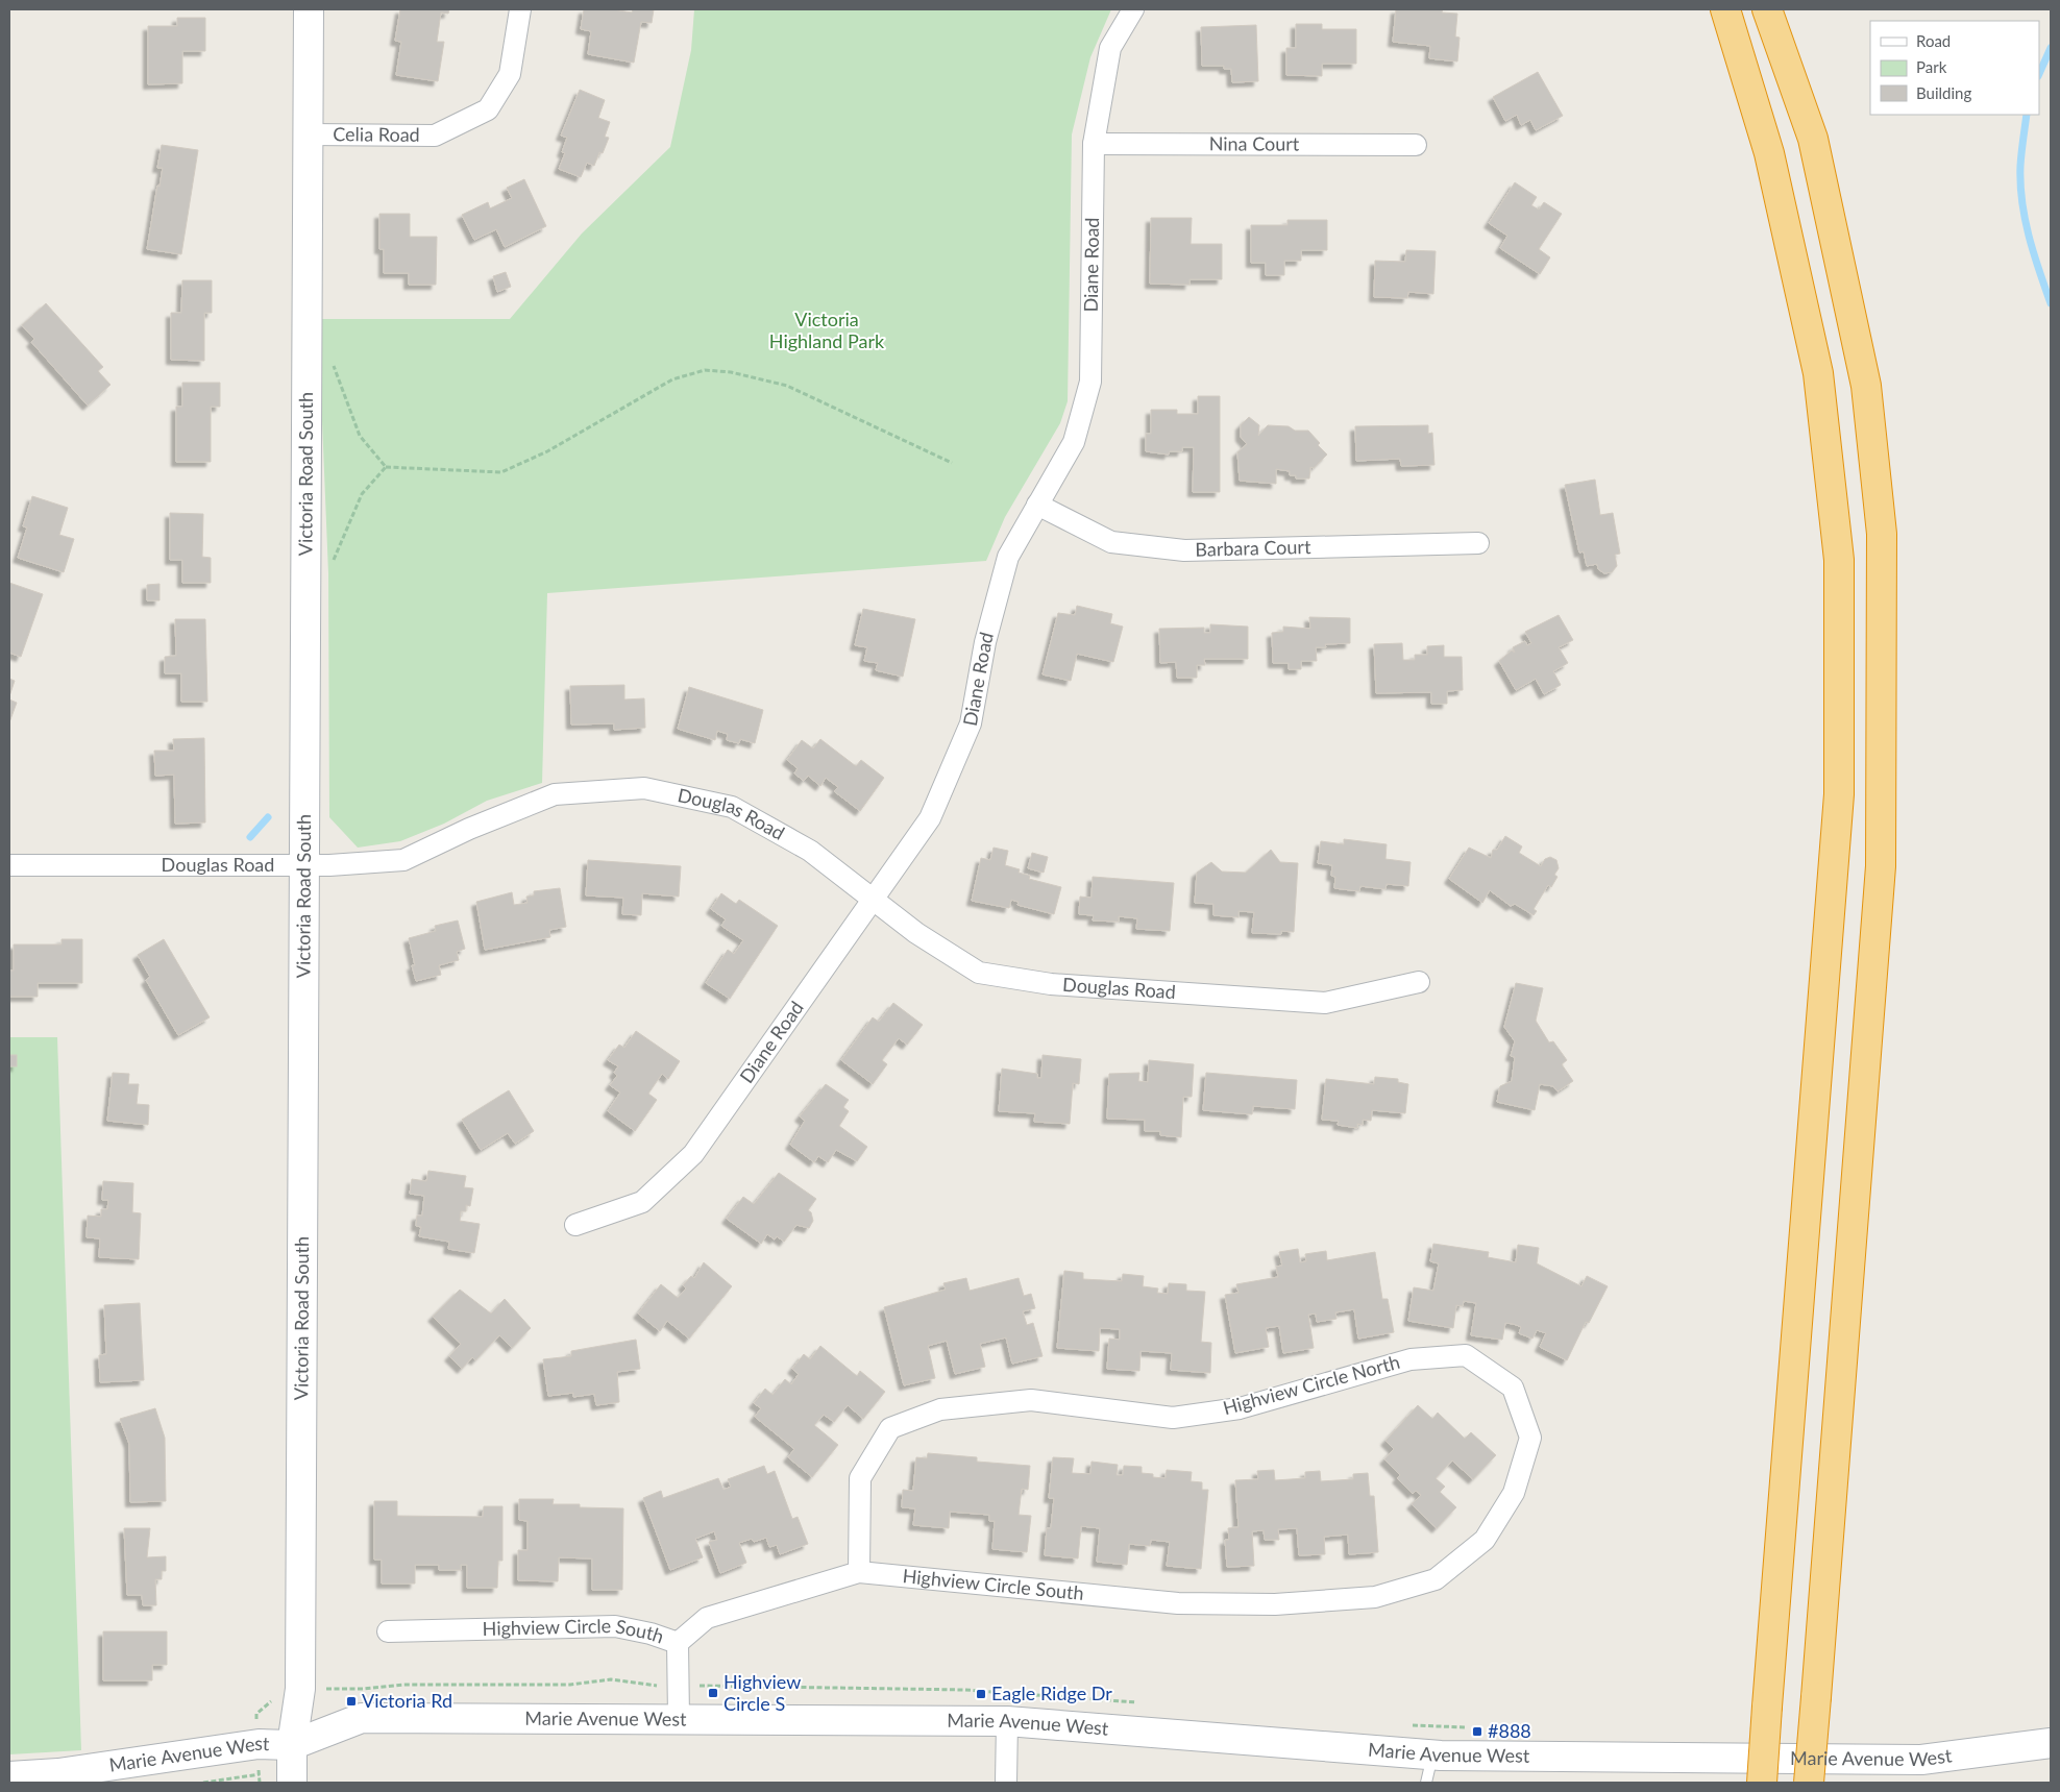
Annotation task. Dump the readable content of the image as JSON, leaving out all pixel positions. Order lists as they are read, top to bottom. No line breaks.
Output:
{"streets":{"street":["Celia Road","Nina Court","Diane Road","Victoria Road South","Barbara Court","Douglas Road","Highview Circle North","Highview Circle South","Marie Avenue West"]},"crossings":[["Celia Road","Victoria Road South"],["Nina Court","Diane Road"],["Diane Road","Barbara Court"],["Diane Road","Douglas Road"],["Victoria Road South","Douglas Road"],["Victoria Road South","Marie Avenue West"],["Highview Circle North","Highview Circle South"]],"parks":["Victoria Highland Park"],"places":{"transit":["Highview Circle S","Eagle Ridge Dr","Victoria Rd","#888"]},"legend":["Road","Park","Building"]}
